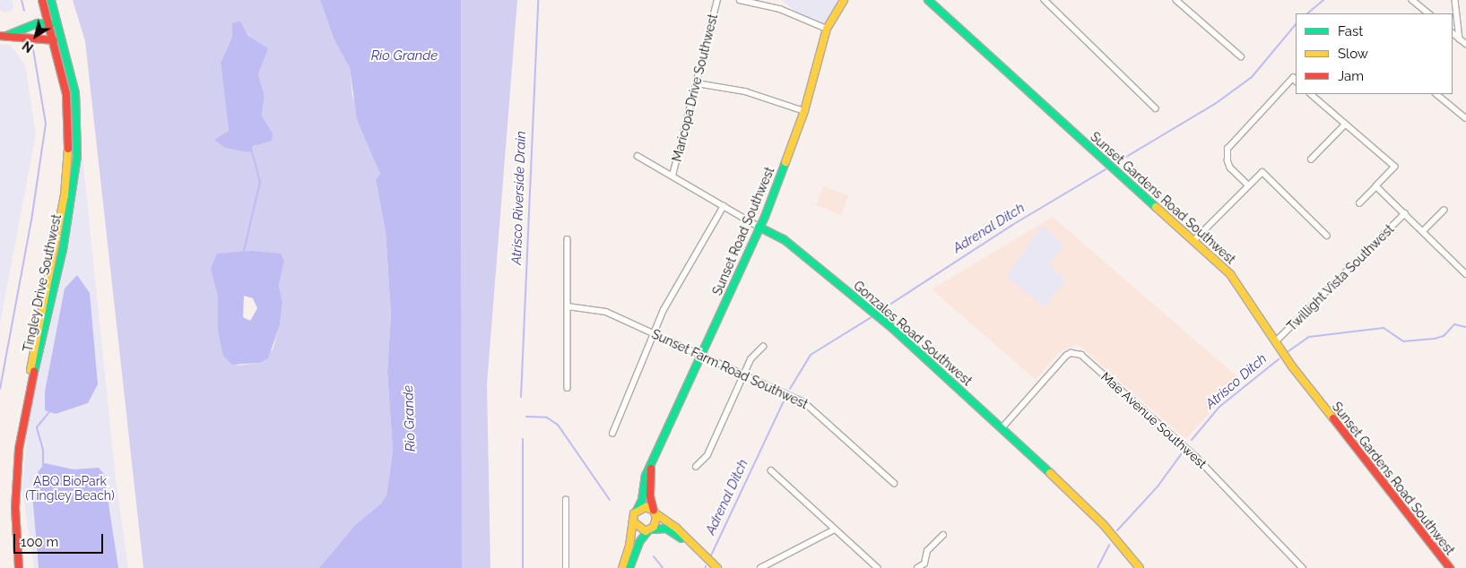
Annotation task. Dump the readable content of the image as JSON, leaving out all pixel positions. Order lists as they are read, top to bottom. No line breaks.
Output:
{"streets":{"street":["Maricopa Drive Southwest","Sunset Gardens Road Southwest","Sunset Road Southwest","Twillight Vista Southwest","Tingley Drive Southwest","Gonzales Road Southwest","Sunset Farm Road Southwest","Mae Avenue Southwest"]},"crossings":[["Maricopa Drive Southwest","Gonzales Road Southwest"],["Sunset Gardens Road Southwest","Twillight Vista Southwest"],["Sunset Road Southwest","Gonzales Road Southwest"],["Sunset Road Southwest","Sunset Farm Road Southwest"],["Gonzales Road Southwest","Mae Avenue Southwest"]],"water":["Rio Grande","Atrisco Riverside Drain","Adrenal Ditch","Atrisco Ditch"],"parks":["ABQ BioPark (Tingley Beach)"],"legend":["Fast","Slow","Jam"],"scale_bar":"100 m","north":"bottom left"}
